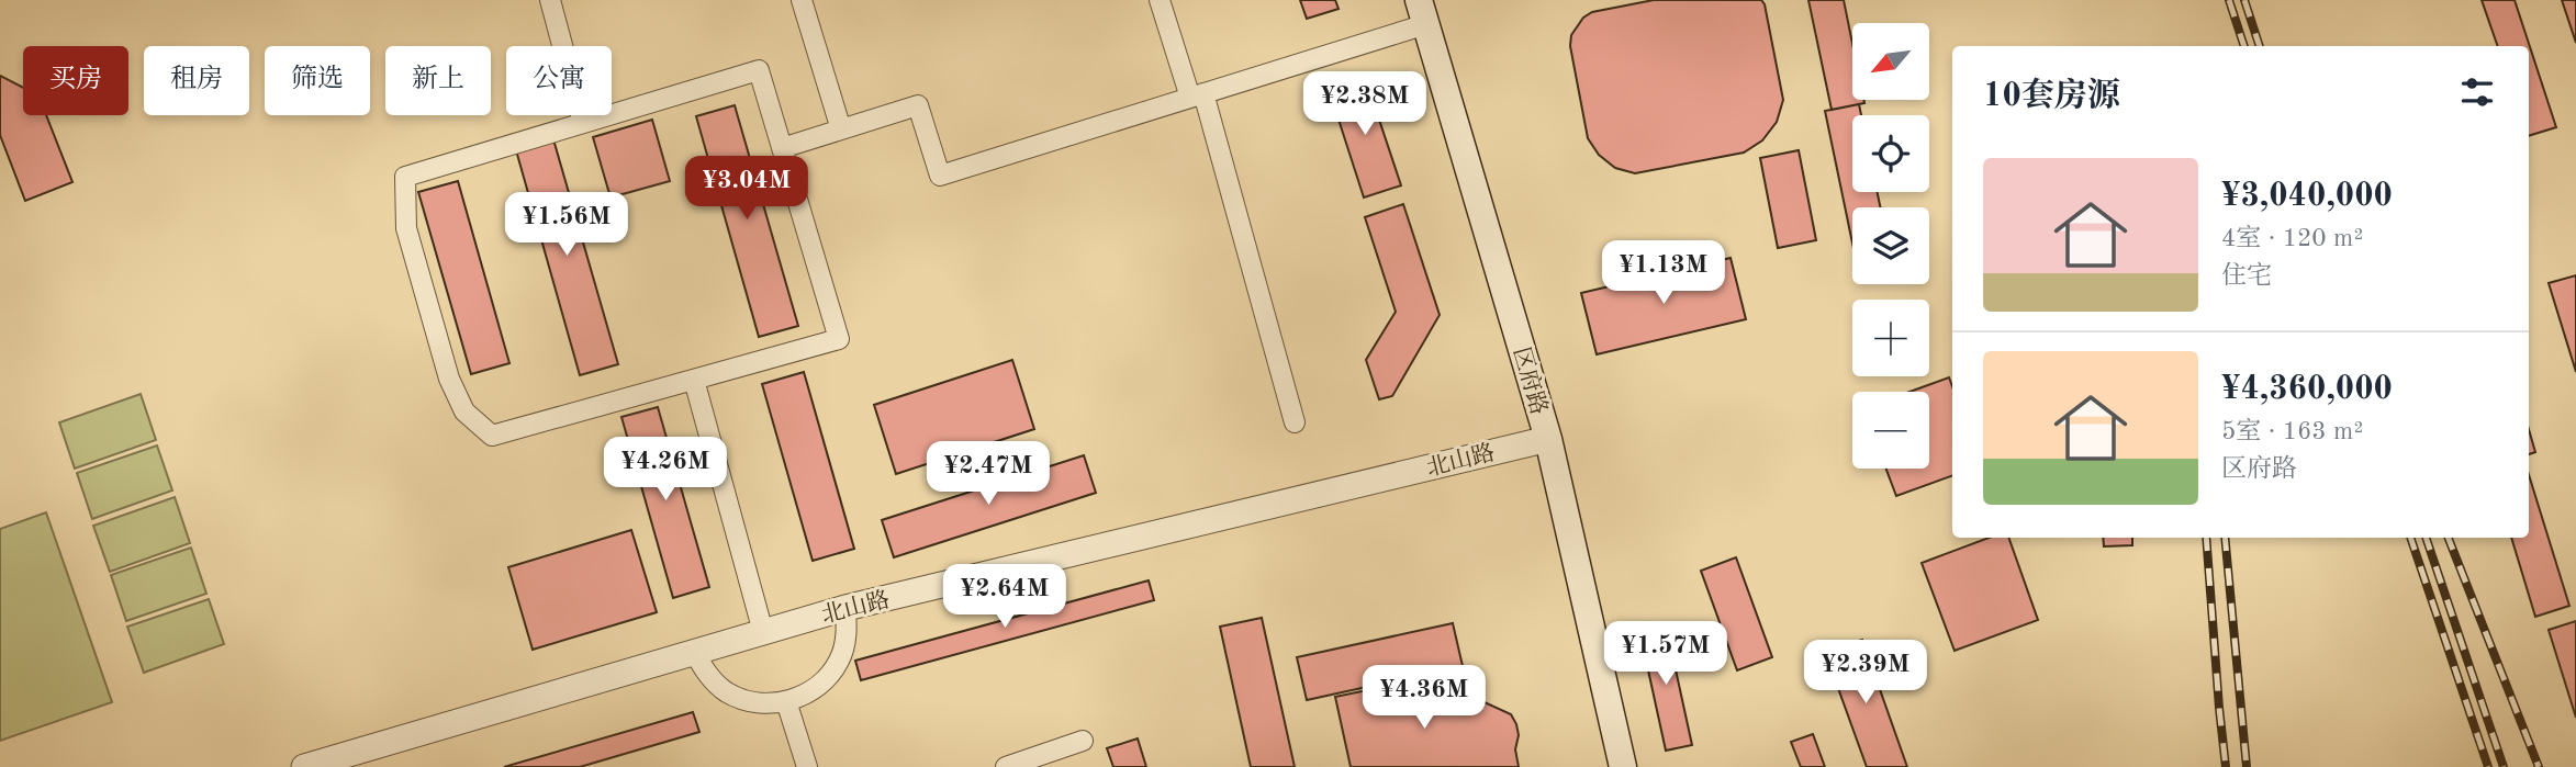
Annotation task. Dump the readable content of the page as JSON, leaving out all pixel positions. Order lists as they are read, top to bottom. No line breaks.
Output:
{"streets":{"main road":["区府路"],"street":["北山路"]},"crossings":[["区府路","北山路"]],"north":"bottom left","page":{"map_buttons":["+","−"],"chip":["买房","租房","筛选","新上","公寓"],"heading":"10套房源","price":["¥2.38M","¥3.04M","¥1.56M","¥1.13M","¥4.26M","¥2.47M","¥2.64M","¥1.57M","¥2.39M","¥4.36M"],"list":[{"name":"¥3,040,000","note":"4室 · 120 m² · 住宅"},{"name":"¥4,360,000","note":"5室 · 163 m² · 区府路"}]}}
